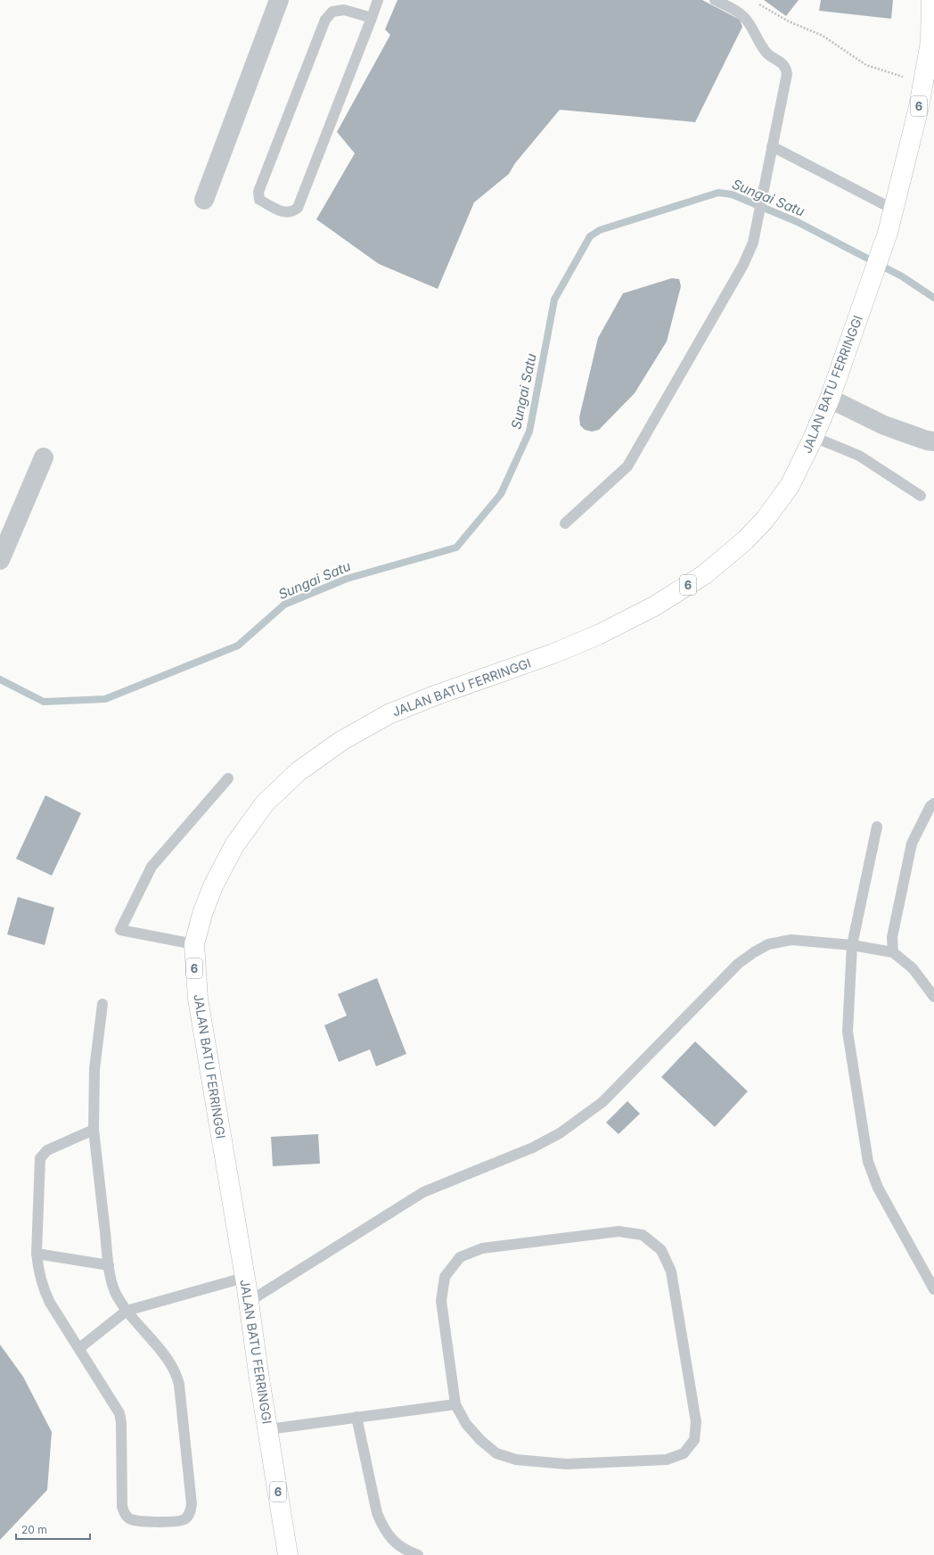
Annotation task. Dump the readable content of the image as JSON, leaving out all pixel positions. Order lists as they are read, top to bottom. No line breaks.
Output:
{"streets":{"main road":["6","JALAN BATU FERRINGGI"]},"water":["Sungai Satu"],"scale_bar":"20 m"}
